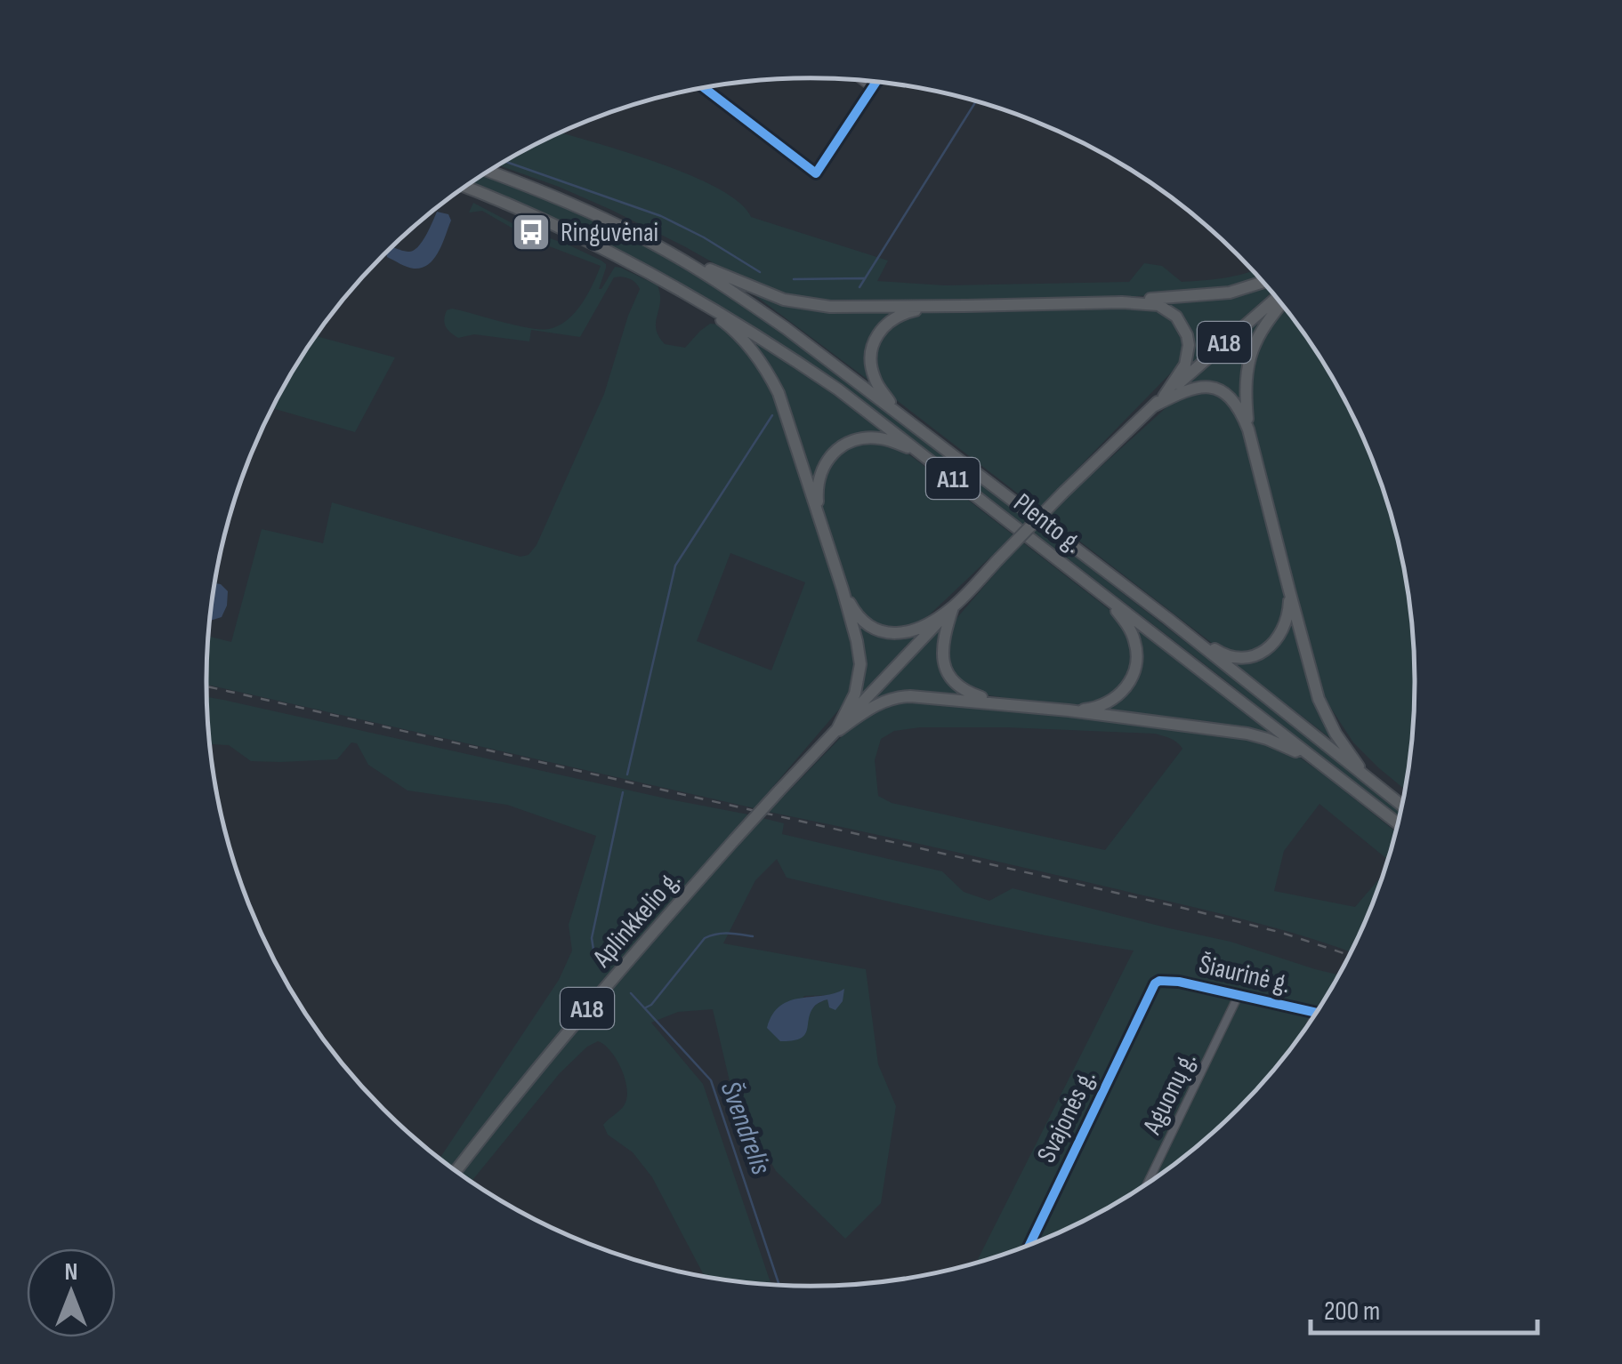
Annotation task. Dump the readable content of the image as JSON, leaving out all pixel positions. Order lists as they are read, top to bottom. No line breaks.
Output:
{"streets":{"highway":["A18","A11","Plento g.","Aplinkkelio g."],"street":["Šiaurinė g.","Aguonų g.","Svajonės g."]},"crossings":[["Šiaurinė g.","Aguonų g."],["Šiaurinė g.","Svajonės g."]],"water":["Švendrelis"],"places":{"bus stop":["Ringuvėnai"]},"scale_bar":"200 m","north":"top"}
